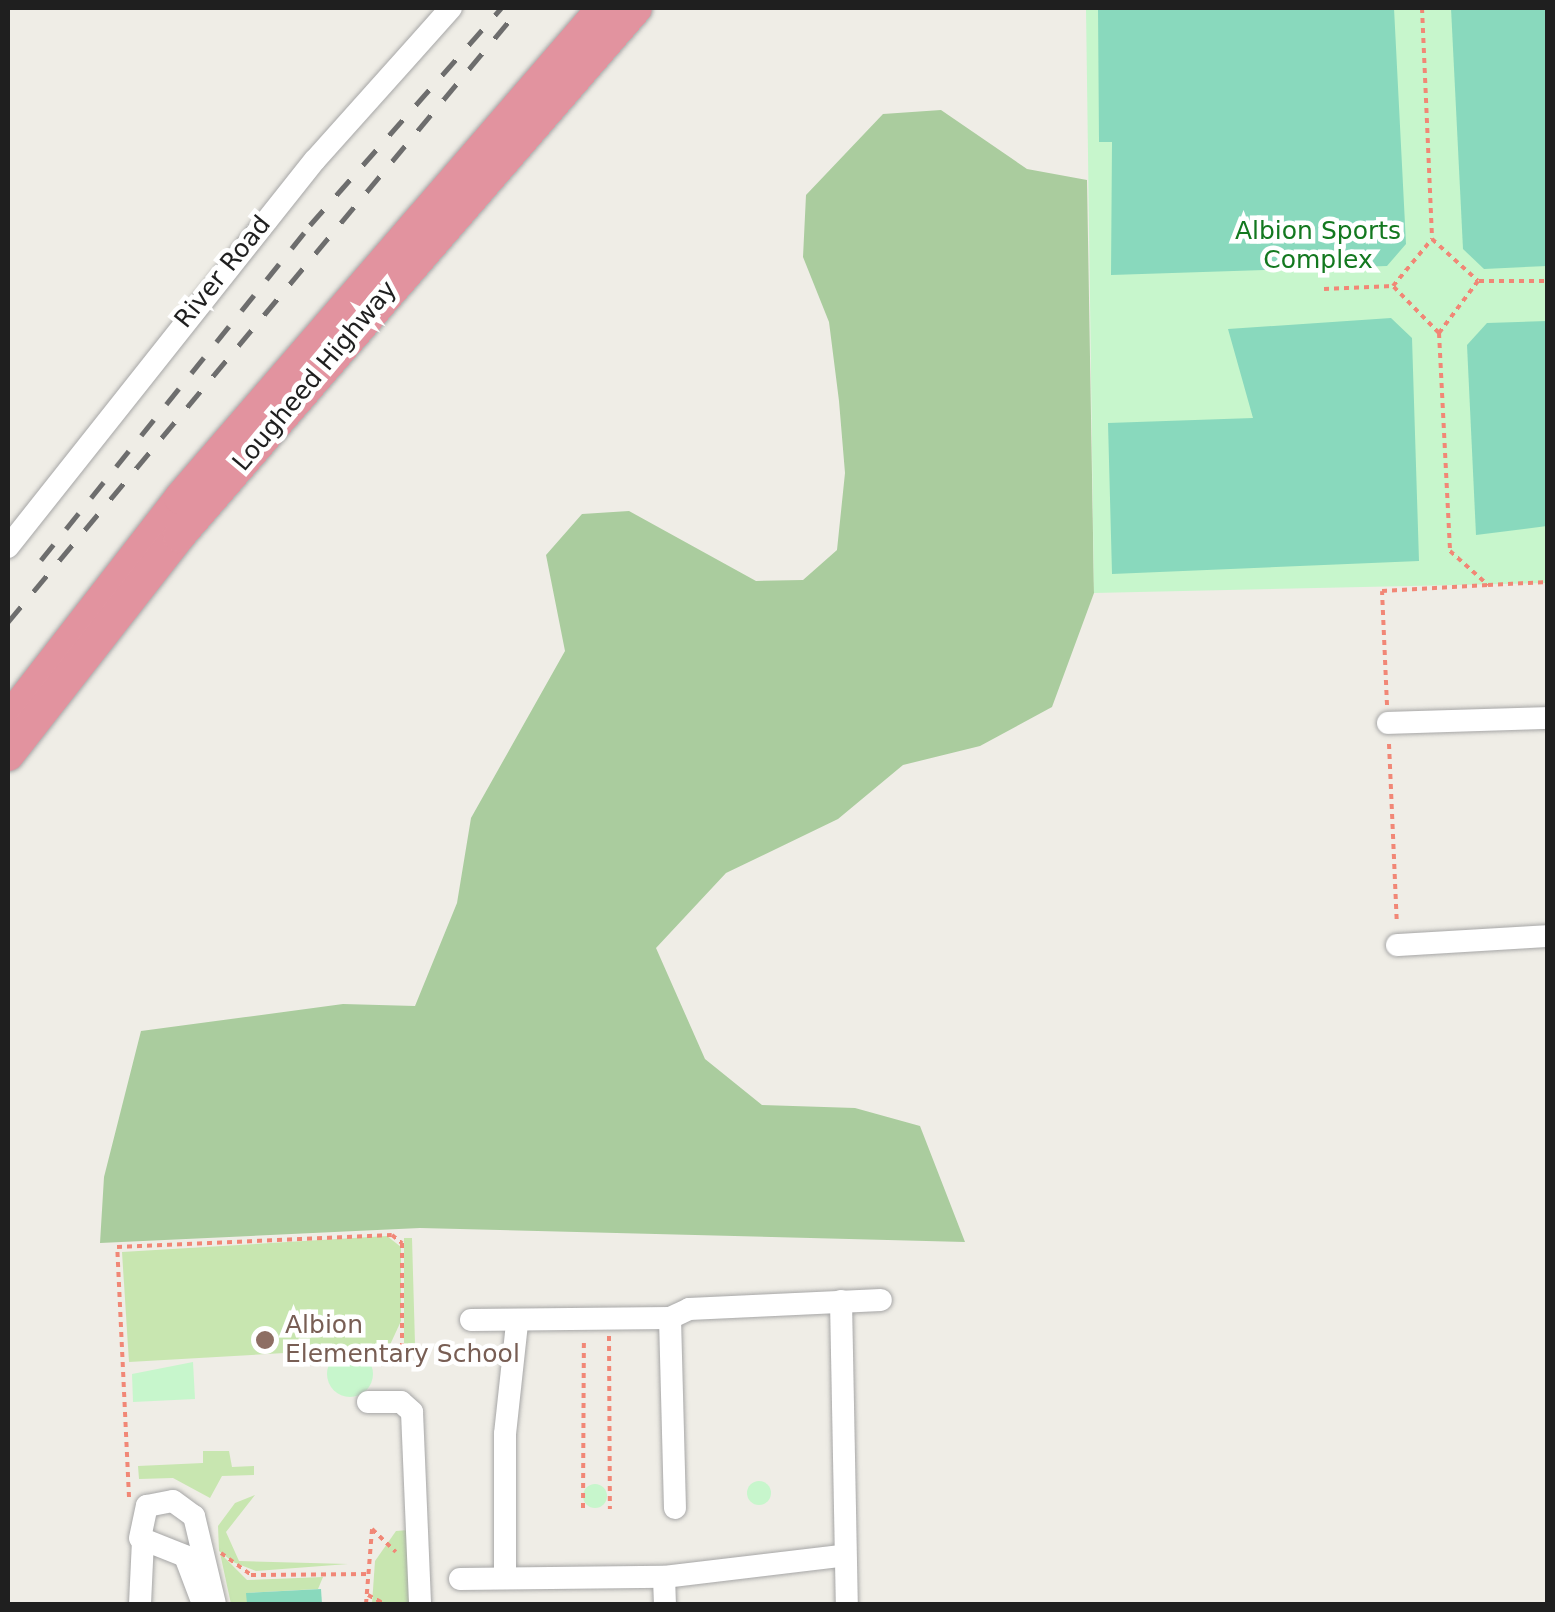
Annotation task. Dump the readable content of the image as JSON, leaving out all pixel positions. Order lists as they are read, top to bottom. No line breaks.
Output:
{"streets":{"highway":["Lougheed Highway"],"street":["River Road"]},"parks":["Albion Sports Complex"],"places":["Albion Elementary School"]}
